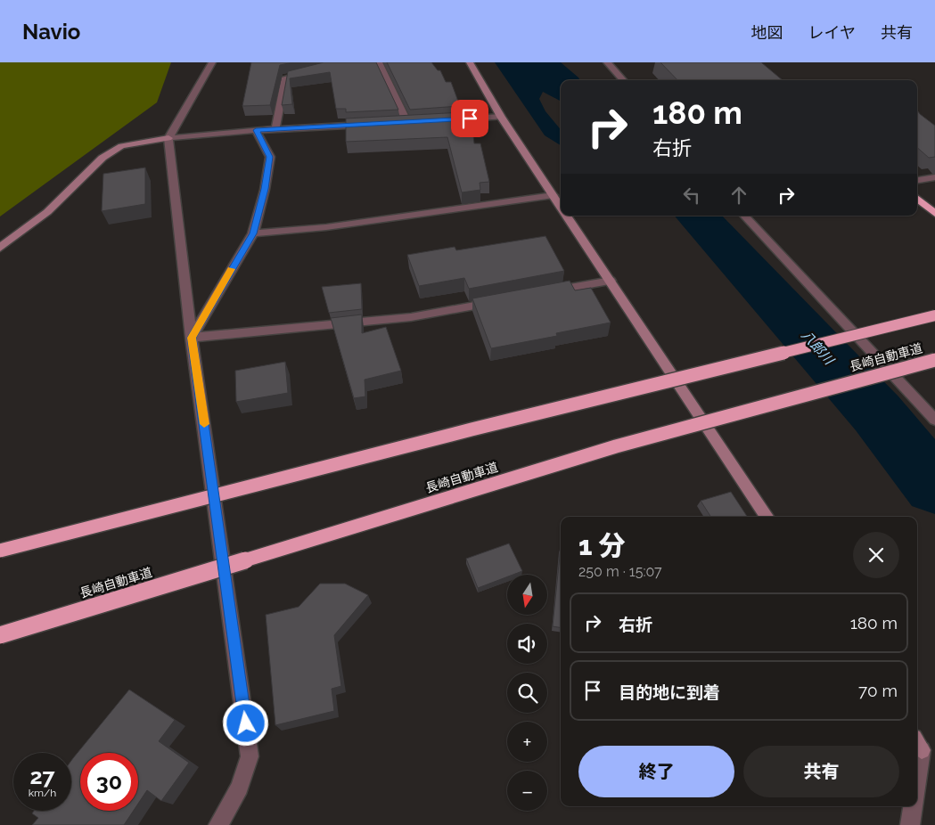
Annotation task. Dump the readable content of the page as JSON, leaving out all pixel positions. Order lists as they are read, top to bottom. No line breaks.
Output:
{"streets":{"highway":["長崎自動車道"]},"water":["八郎川"],"north":"bottom","page":{"header":"Navio","nav":["地図","レイヤ","共有"],"turn":["180 m","右折"],"heading":["1 分","250 m · 15:07"],"map_buttons":["+","−"],"list":[{"name":"右折","value":"180 m"},{"name":"目的地に到着","value":"70 m"}],"buttons":["終了","共有"],"speed":"27 km/h","limit":"30"}}
